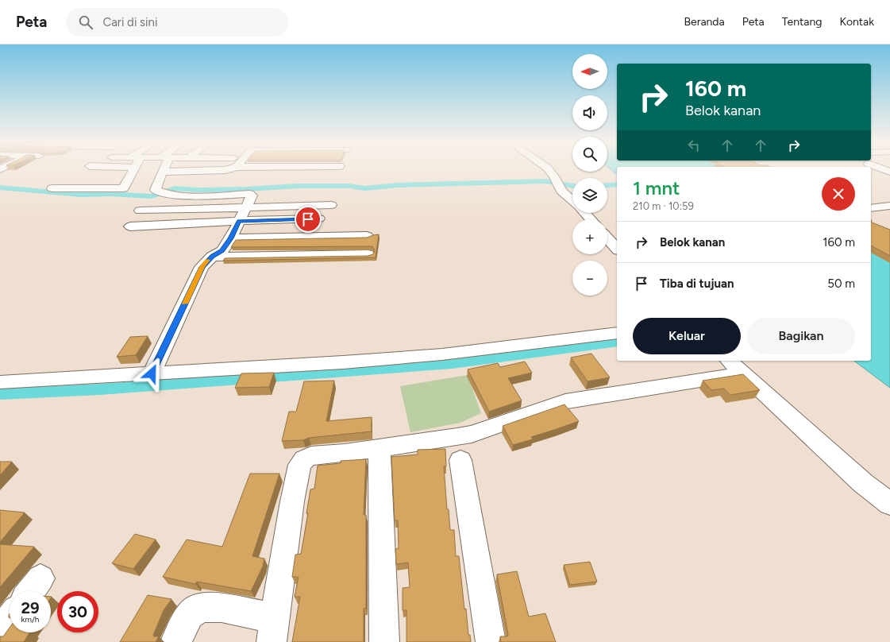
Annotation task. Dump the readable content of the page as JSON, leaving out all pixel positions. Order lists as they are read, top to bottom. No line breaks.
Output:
{"north":"left","page":{"header":"Peta","search":"Cari di sini","nav":["Beranda","Peta","Tentang","Kontak"],"map_buttons":["+","−"],"turn":["160 m","Belok kanan"],"heading":["1 mnt","210 m · 10:59"],"list":[{"name":"Belok kanan","value":"160 m"},{"name":"Tiba di tujuan","value":"50 m"}],"buttons":["Keluar","Bagikan"],"speed":"29 km/h","limit":"30"}}
